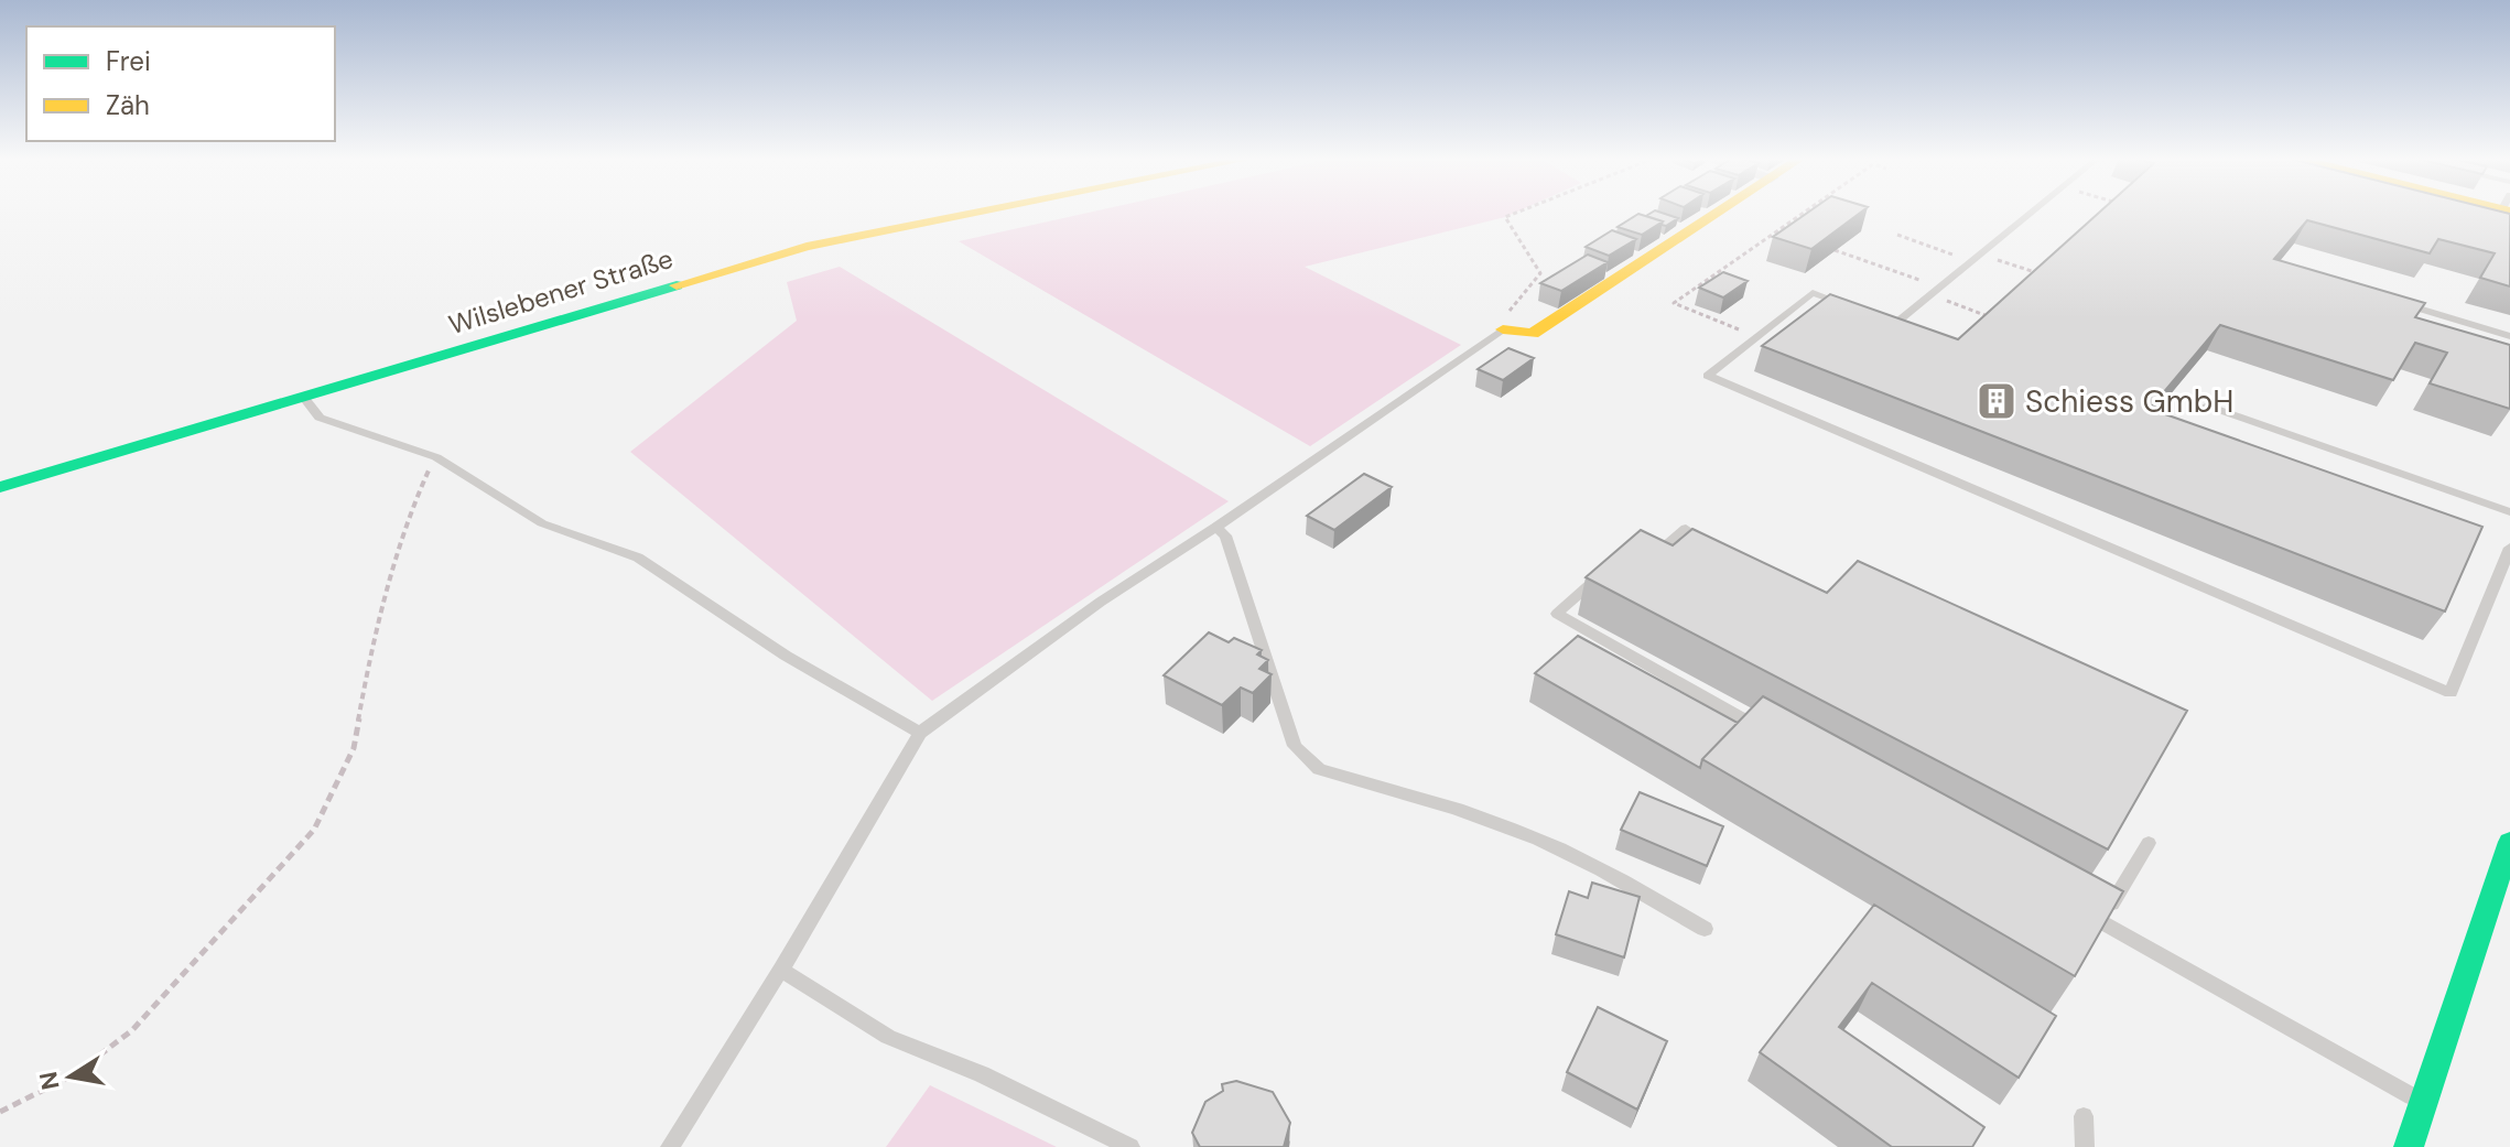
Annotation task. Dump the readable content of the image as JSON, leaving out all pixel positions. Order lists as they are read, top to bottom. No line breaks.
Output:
{"streets":{"street":["Wilslebener Straße"]},"places":{"building":["Schiess GmbH"]},"legend":["Frei","Zäh"],"north":"left"}
